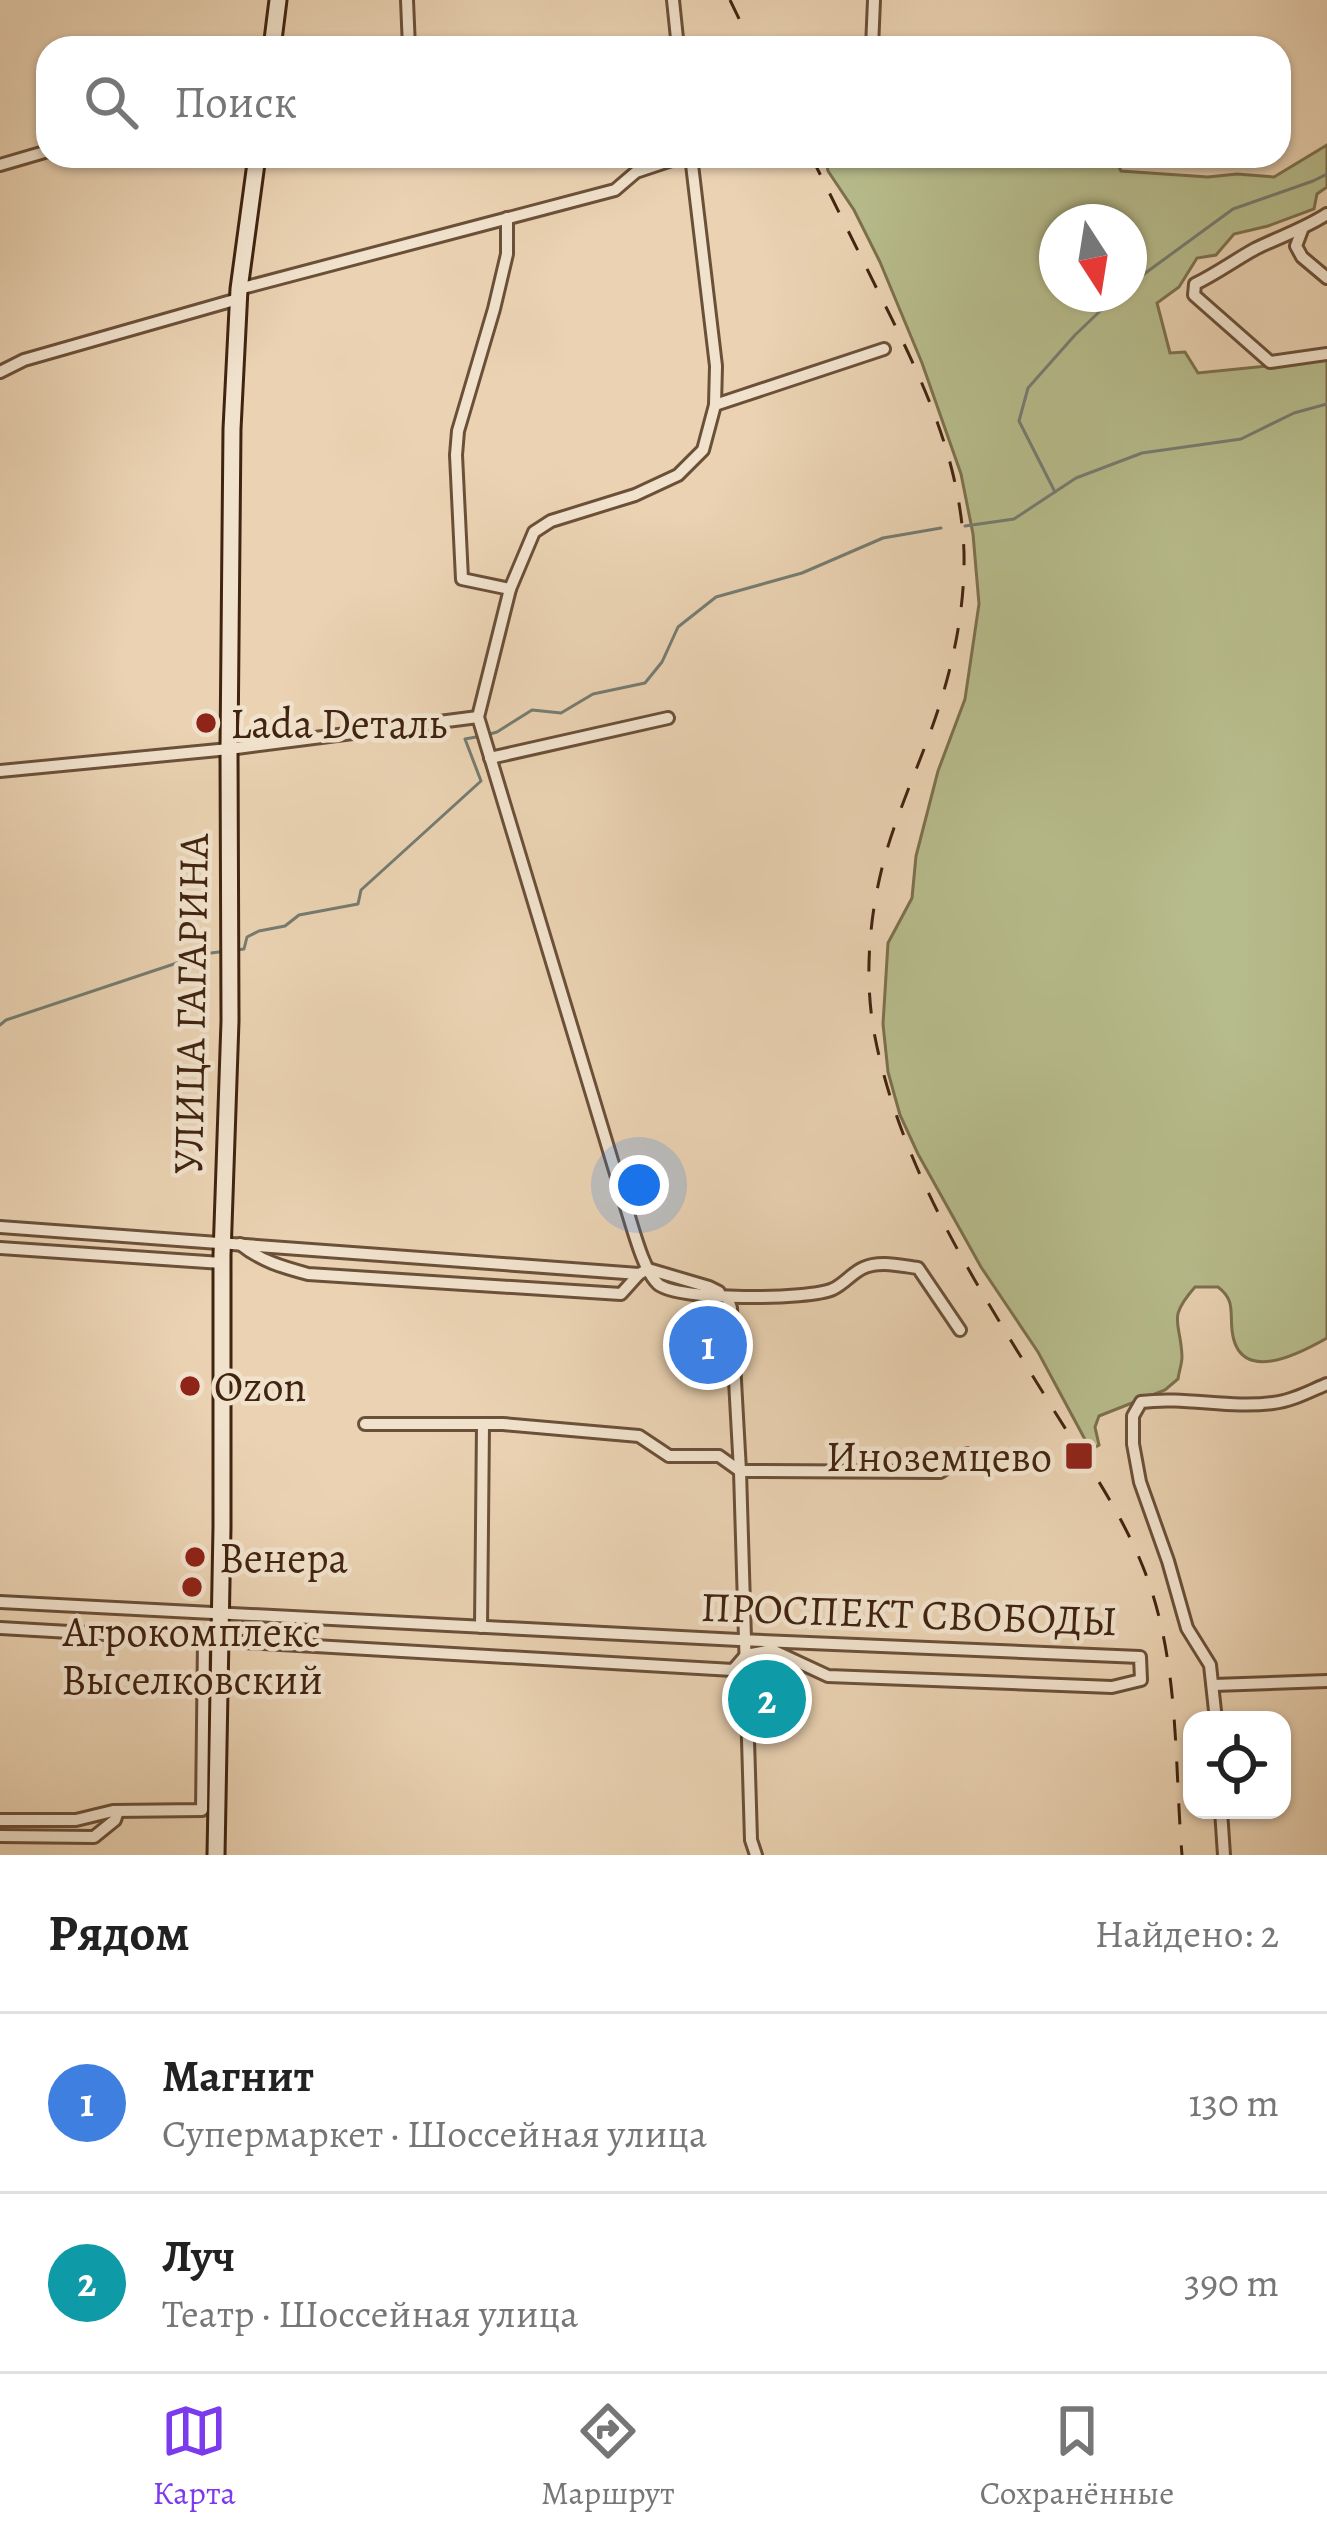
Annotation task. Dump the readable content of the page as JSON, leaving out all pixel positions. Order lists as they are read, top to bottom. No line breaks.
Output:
{"streets":{"main road":["УЛИЦА ГАГАРИНА"],"street":["ПРОСПЕКТ СВОБОДЫ"]},"crossings":[["УЛИЦА ГАГАРИНА","ПРОСПЕКТ СВОБОДЫ"]],"places":{"other":["Lada Dеталь","Ozon","Венера","Агрокомплекс Выселковский"],"transit":["Иноземцево"]},"north":"bottom","page":{"search":"Поиск","pins":["1","2"],"heading":["Рядом","Найдено: 2"],"list":[{"mark":"1","name":"Магнит","note":"Супермаркет · Шоссейная улица","value":"130 m"},{"mark":"2","name":"Луч","note":"Театр · Шоссейная улица","value":"390 m"}],"nav":["Карта","Маршрут","Сохранённые"]}}
